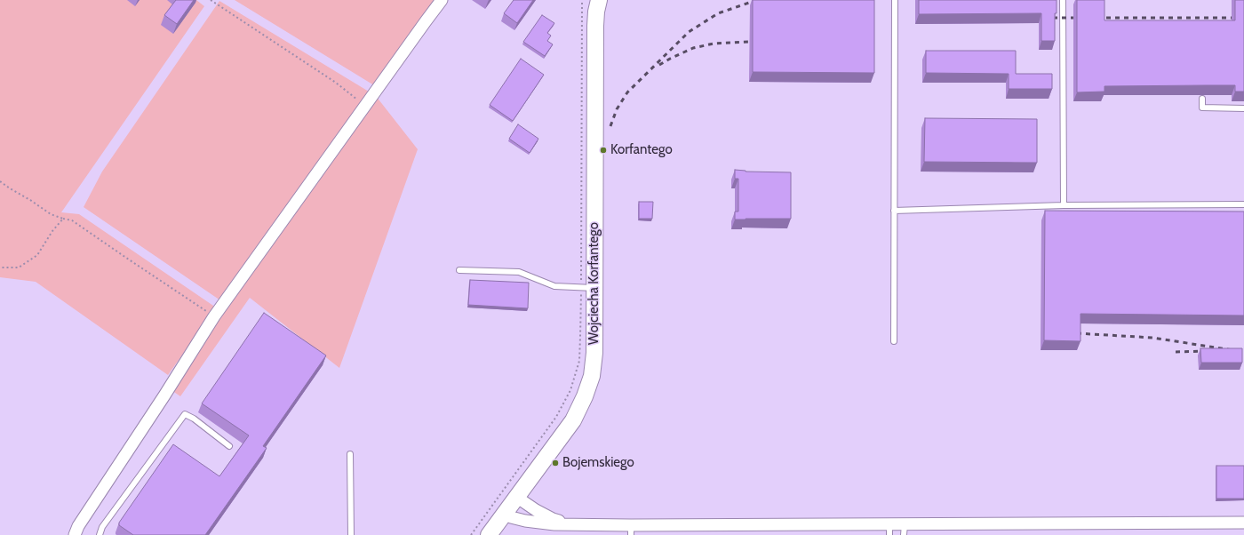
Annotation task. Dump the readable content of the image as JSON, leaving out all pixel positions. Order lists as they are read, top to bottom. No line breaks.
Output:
{"streets":{"street":["Wojciecha Korfantego"]},"places":["Korfantego","Bojemskiego"]}
